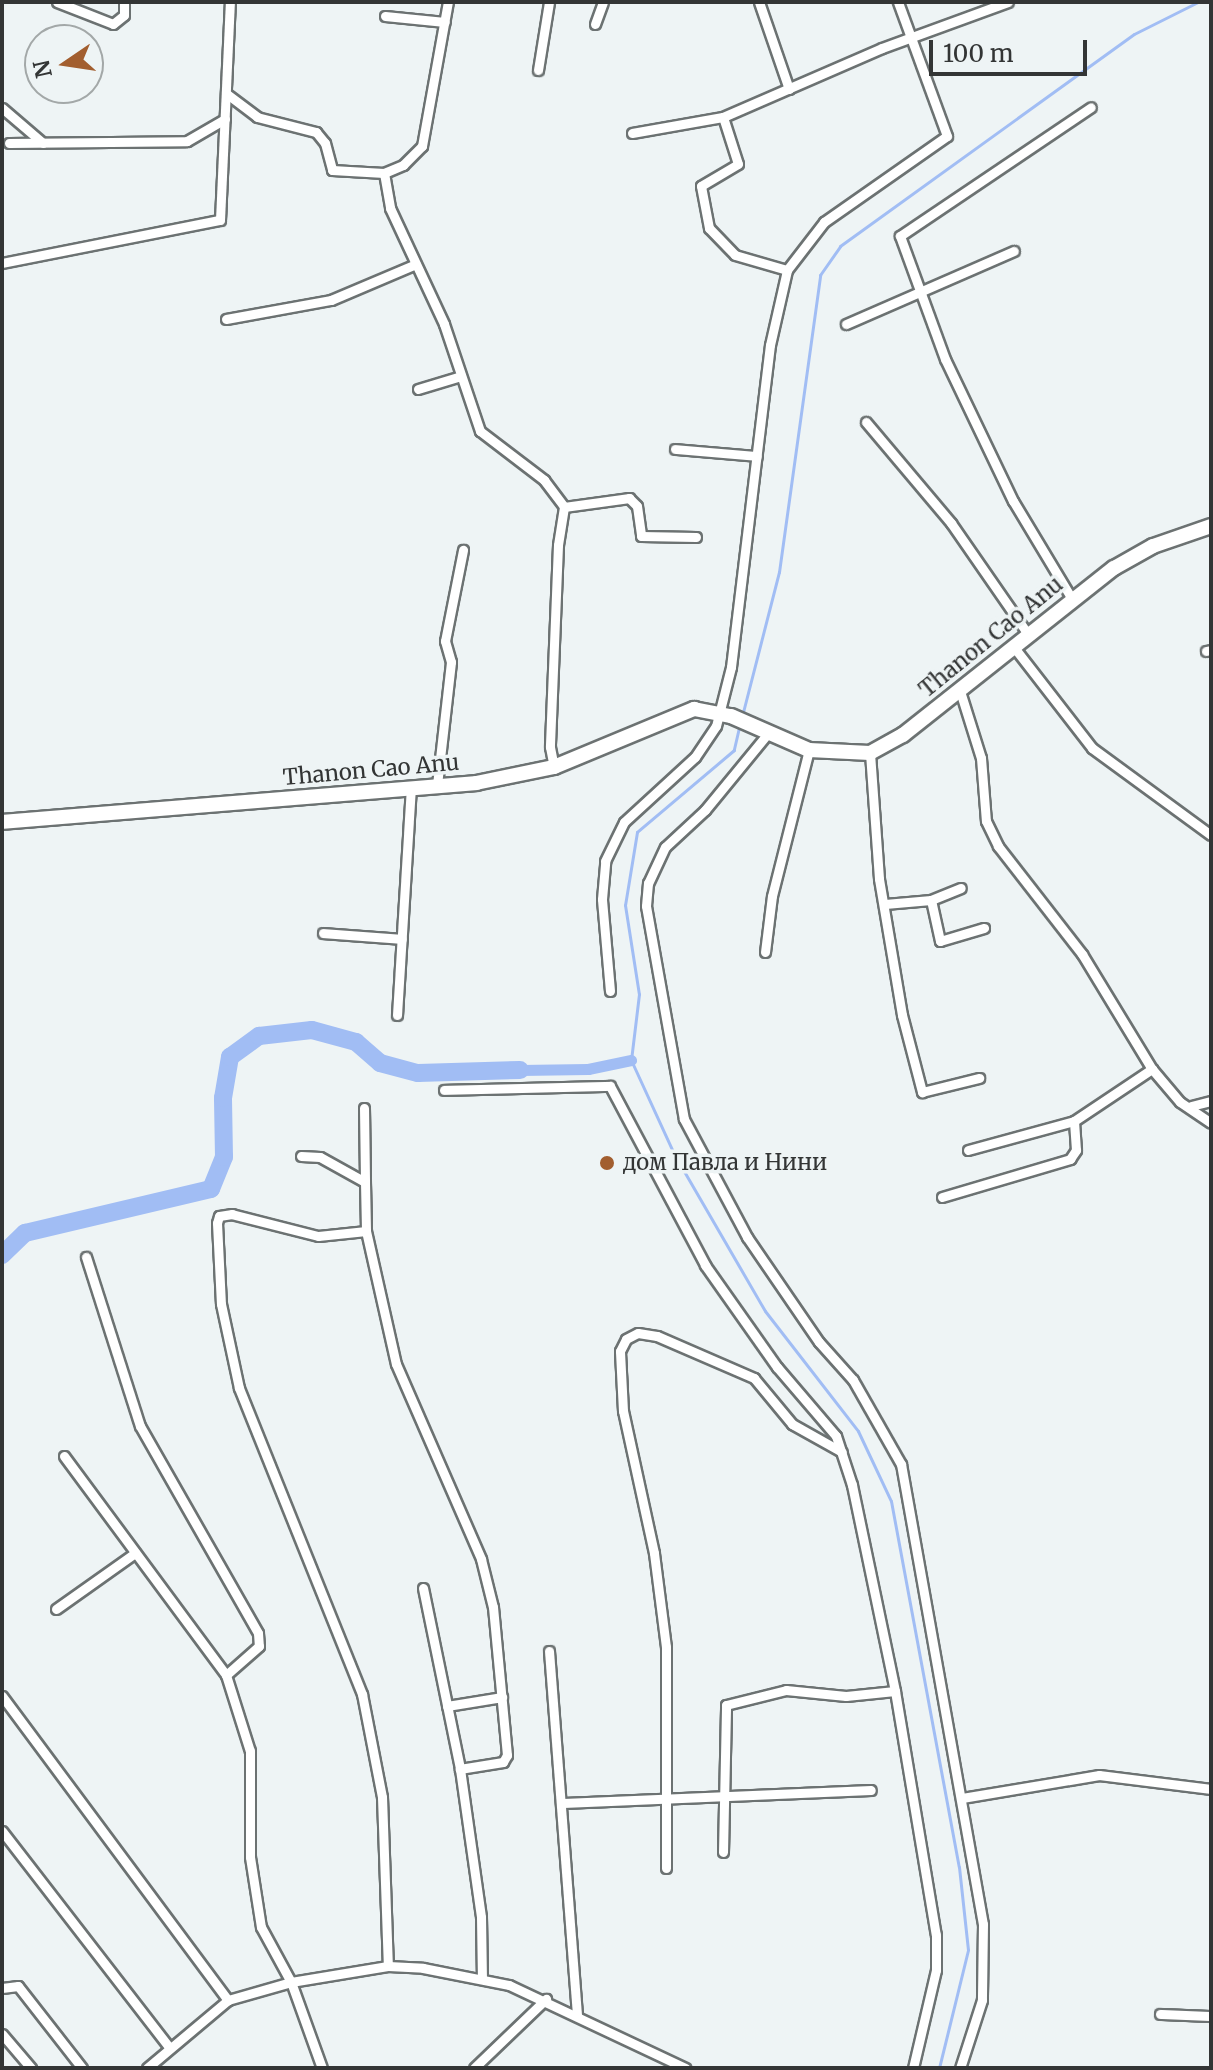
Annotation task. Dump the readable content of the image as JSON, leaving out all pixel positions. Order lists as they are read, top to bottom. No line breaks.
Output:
{"streets":{"street":["Thanon Cao Anu"]},"places":["дом Павла и Нини"],"scale_bar":"100 m","north":"left"}
